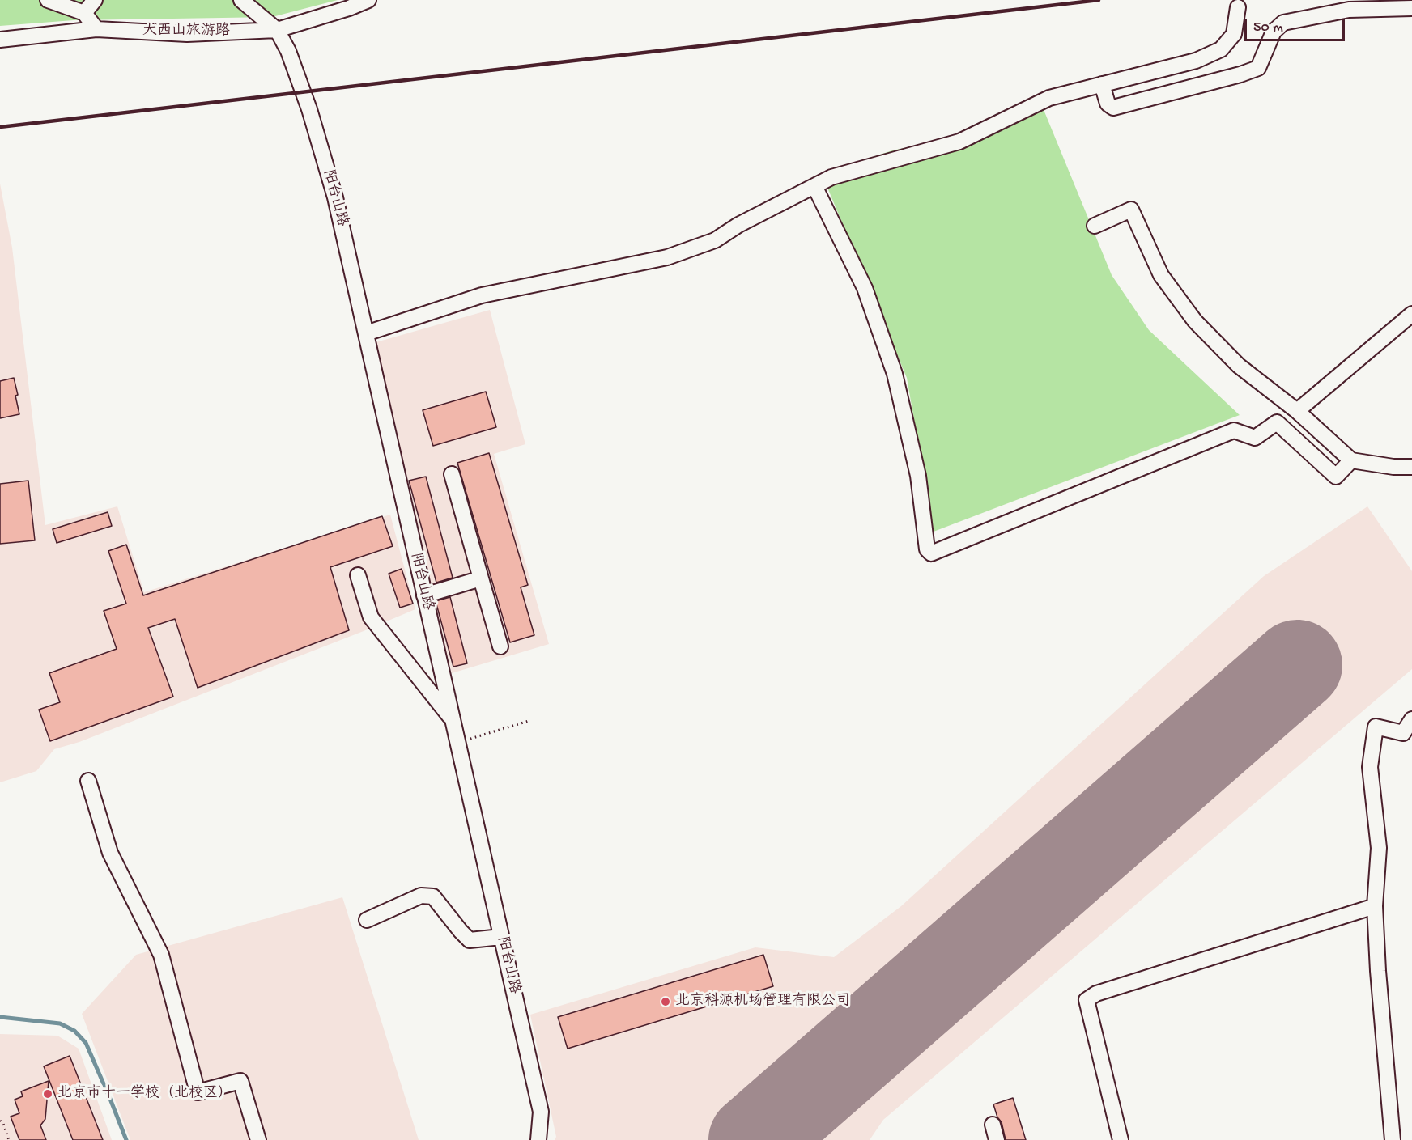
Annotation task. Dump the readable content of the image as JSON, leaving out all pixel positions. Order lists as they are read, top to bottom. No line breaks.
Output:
{"streets":{"street":["大西山旅游路","阳台山路"]},"crossings":[["大西山旅游路","阳台山路"]],"places":["北京科源机场管理有限公司","北京市十一学校（北校区）"],"scale_bar":"50 m"}
